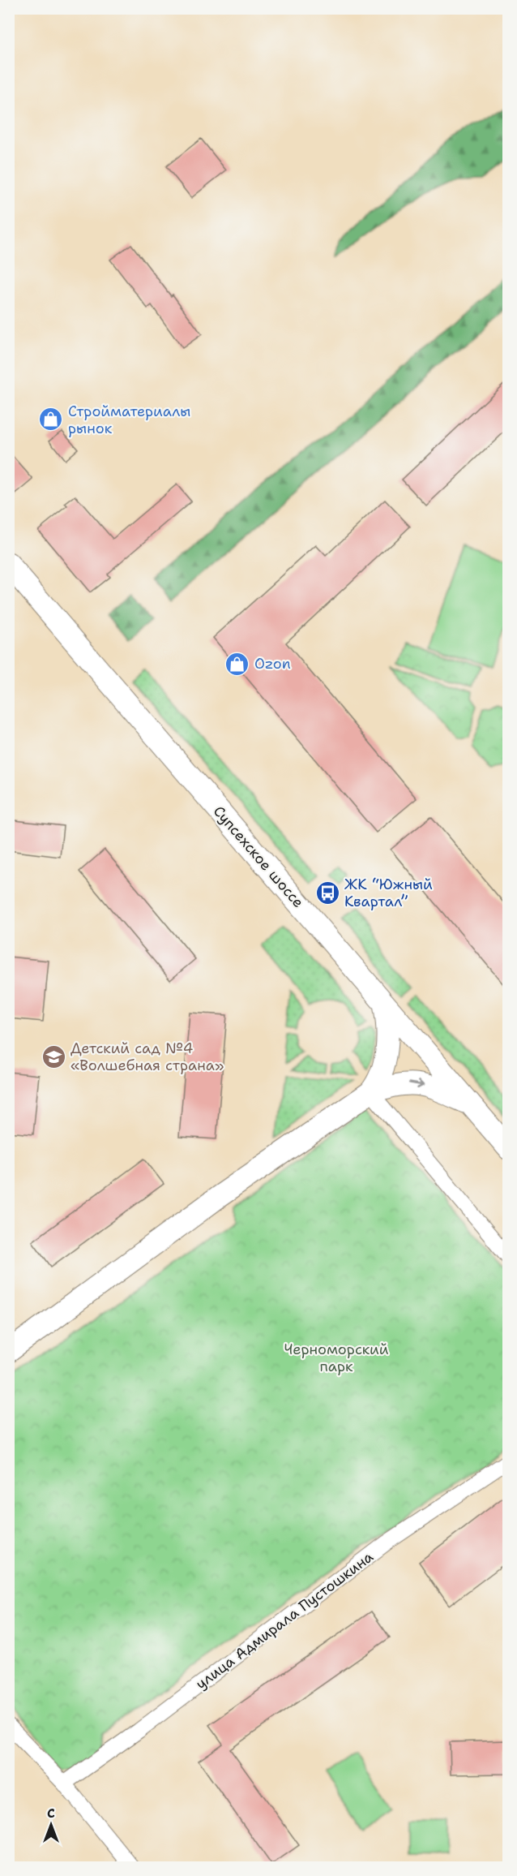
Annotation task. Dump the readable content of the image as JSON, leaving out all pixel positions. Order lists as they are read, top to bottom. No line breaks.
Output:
{"streets":{"main road":["Супсехское шоссе"],"street":["улица Адмирала Пустошкина"]},"parks":["Черноморский парк"],"places":{"shop":["Стройматериалы рынок","Ozon"],"bus stop":["ЖК “Южный Квартал”"],"school or university":["Детский сад №4 «Волшебная страна»"]},"north":"top"}
